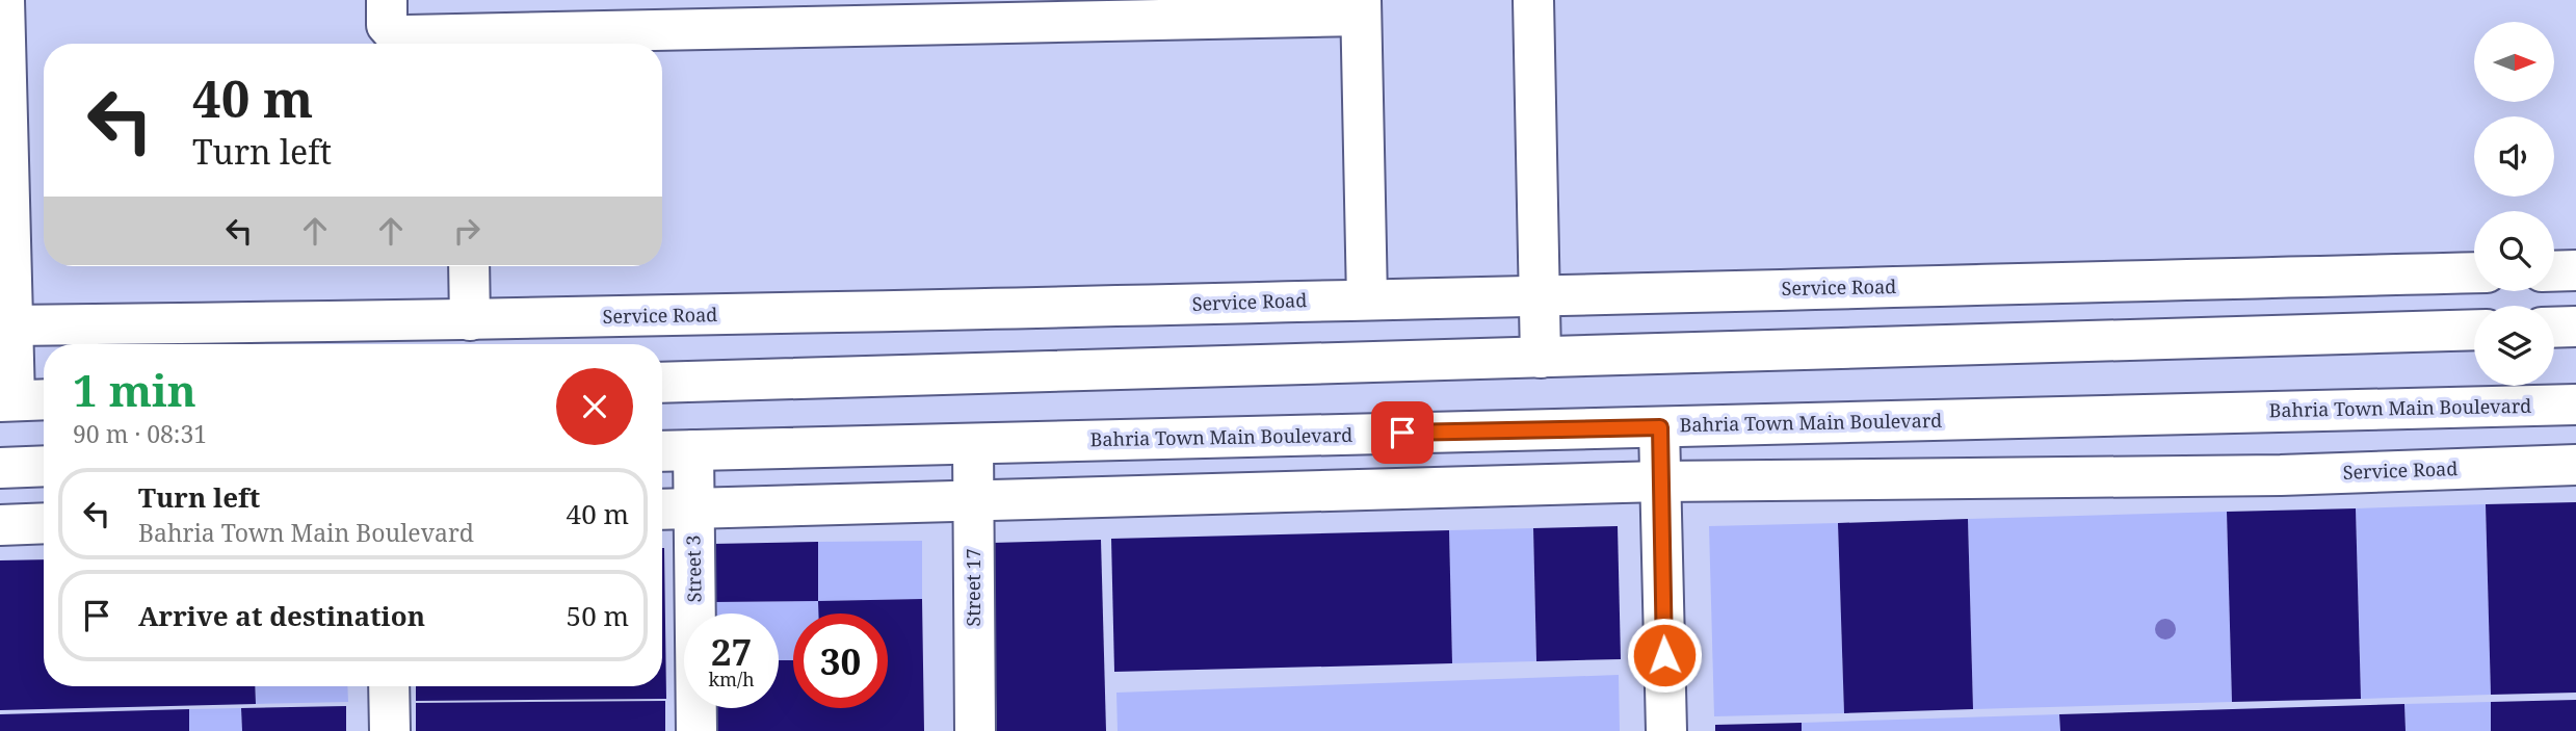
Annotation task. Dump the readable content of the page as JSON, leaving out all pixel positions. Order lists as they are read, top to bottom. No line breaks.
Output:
{"streets":{"street":["Service Road","Bahria Town Main Boulevard","Street 3","Street 17"]},"crossings":[["Service Road","Street 3"],["Service Road","Street 17"],["Bahria Town Main Boulevard","Street 3"],["Bahria Town Main Boulevard","Street 17"]],"north":"right","page":{"turn":["40 m","Turn left"],"heading":["1 min","90 m · 08:31"],"list":[{"name":"Turn left","note":"Bahria Town Main Boulevard","value":"40 m"},{"name":"Arrive at destination","value":"50 m"}],"speed":"27 km/h","limit":"30"}}
